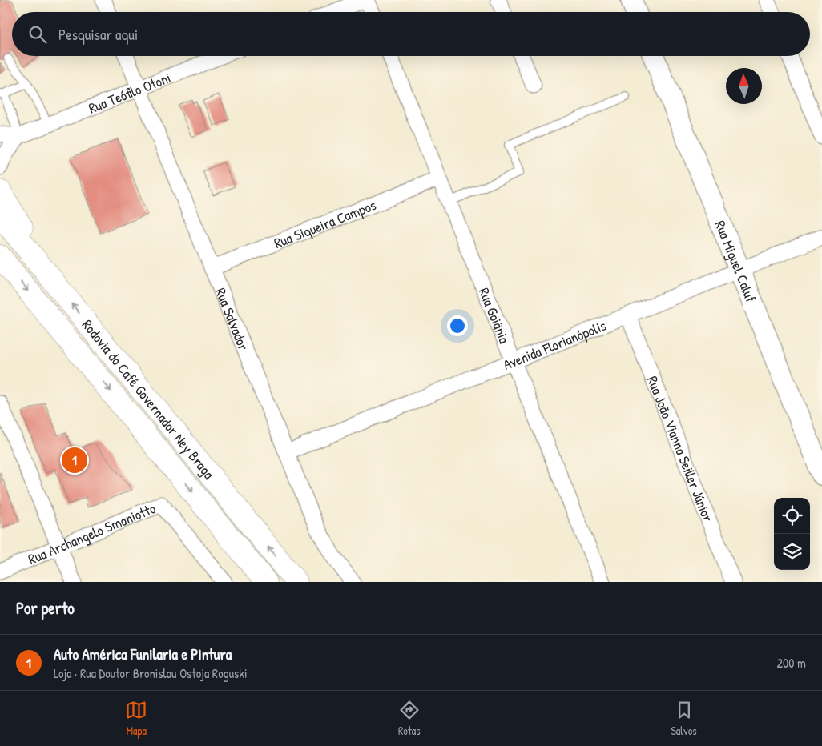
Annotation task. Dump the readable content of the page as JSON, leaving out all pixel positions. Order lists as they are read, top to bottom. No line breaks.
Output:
{"streets":{"highway":["Rodovia do Café Governador Ney Braga"],"street":["Rua Teófilo Otoni","Rua Siqueira Campos","Rua Miguel Caluf","Rua Goiânia","Rua Salvador","Avenida Florianópolis","Rua João Vianna Seiller Júnior","Rua Archangelo Smaniotto"]},"crossings":[["Rua Teófilo Otoni","Rua Salvador"],["Rua Siqueira Campos","Rua Goiânia"],["Rua Siqueira Campos","Rua Salvador"],["Rua Miguel Caluf","Avenida Florianópolis"],["Rua Goiânia","Avenida Florianópolis"],["Rua Salvador","Avenida Florianópolis"],["Avenida Florianópolis","Rua João Vianna Seiller Júnior"]],"north":"top","page":{"search":"Pesquisar aqui","pins":"1","heading":"Por perto","list":[{"mark":"1","name":"Auto América Funilaria e Pintura","note":"Loja · Rua Doutor Bronislau Ostoja Roguski","value":"200 m"}],"nav":["Mapa","Rotas","Salvos"]}}
